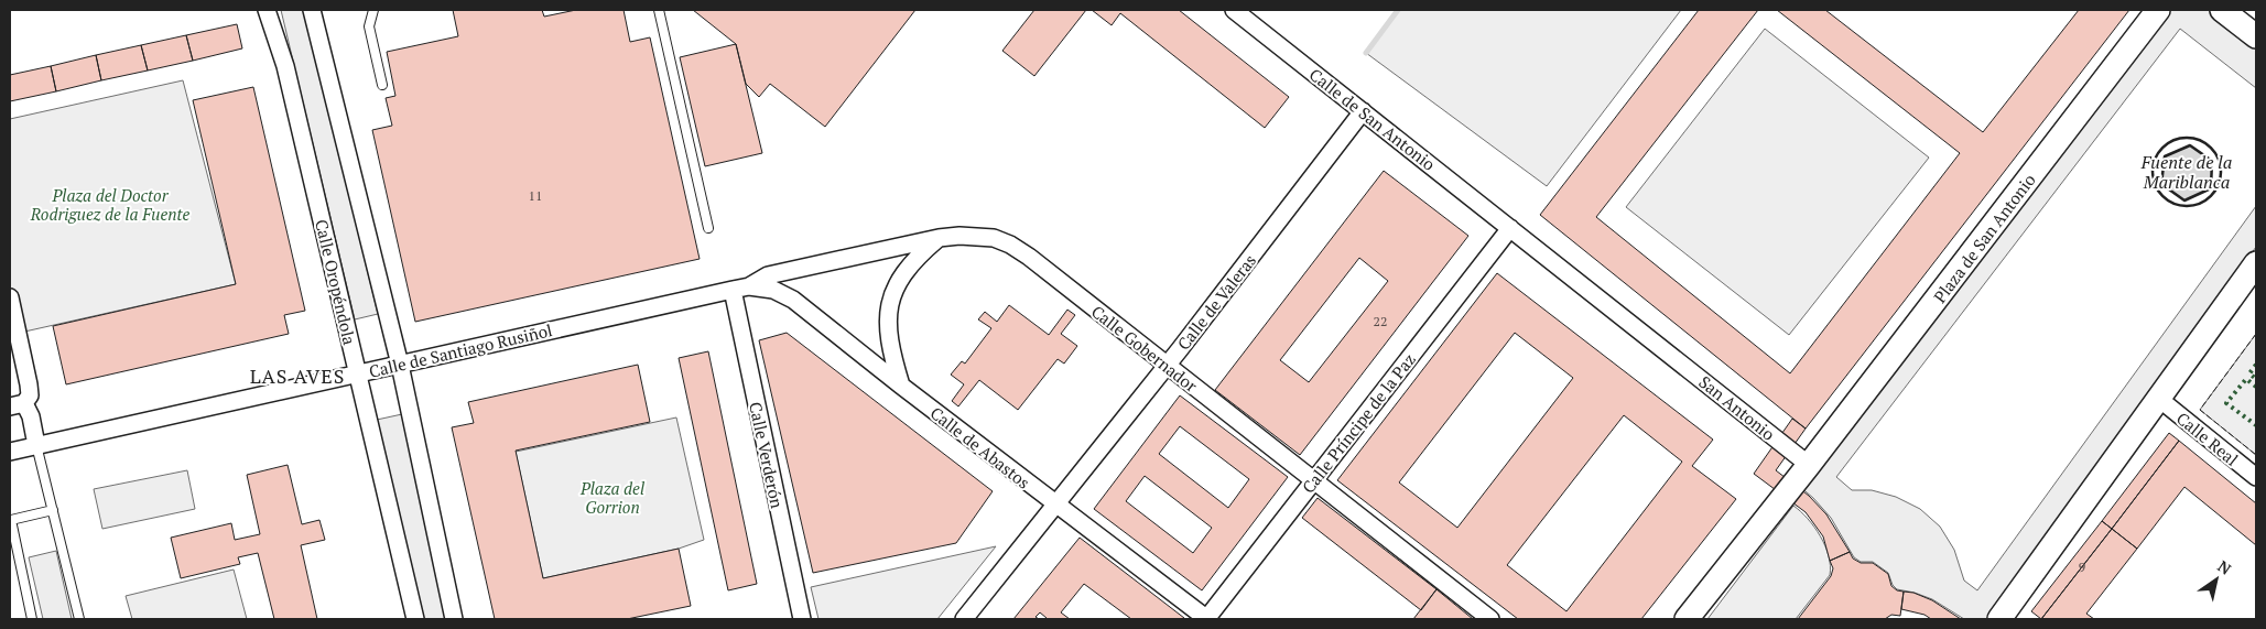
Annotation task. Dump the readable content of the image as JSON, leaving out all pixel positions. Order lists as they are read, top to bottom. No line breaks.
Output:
{"streets":{"main road":["Plaza de San Antonio"],"street":["Calle de San Antonio","Calle Oropéndola","Calle de Valeras","Calle Gobernador","Calle de Santiago Rusiñol","San Antonio","Calle Príncipe de la Paz","Calle Real","Calle de Abastos","Calle Verderón"]},"crossings":[["Calle de San Antonio","Calle de Valeras"],["Calle de San Antonio","San Antonio"],["Calle de San Antonio","Calle Príncipe de la Paz"],["Plaza de San Antonio","San Antonio"],["Calle Oropéndola","Calle de Santiago Rusiñol"],["Calle de Valeras","Calle Gobernador"],["Calle de Valeras","Calle de Abastos"],["Calle Gobernador","Calle de Santiago Rusiñol"],["Calle Gobernador","Calle Príncipe de la Paz"],["Calle Gobernador","Calle de Abastos"],["Calle de Santiago Rusiñol","Calle de Abastos"],["Calle de Santiago Rusiñol","Calle Verderón"],["San Antonio","Calle Príncipe de la Paz"],["Calle Príncipe de la Paz","Calle de Abastos"]],"districts":["LAS AVES"],"water":["Fuente de la Mariblanca"],"parks":["Plaza del Doctor Rodriguez de la Fuente","Plaza del Gorrion"],"house_numbers":["11","22","9"],"north":"top right"}
